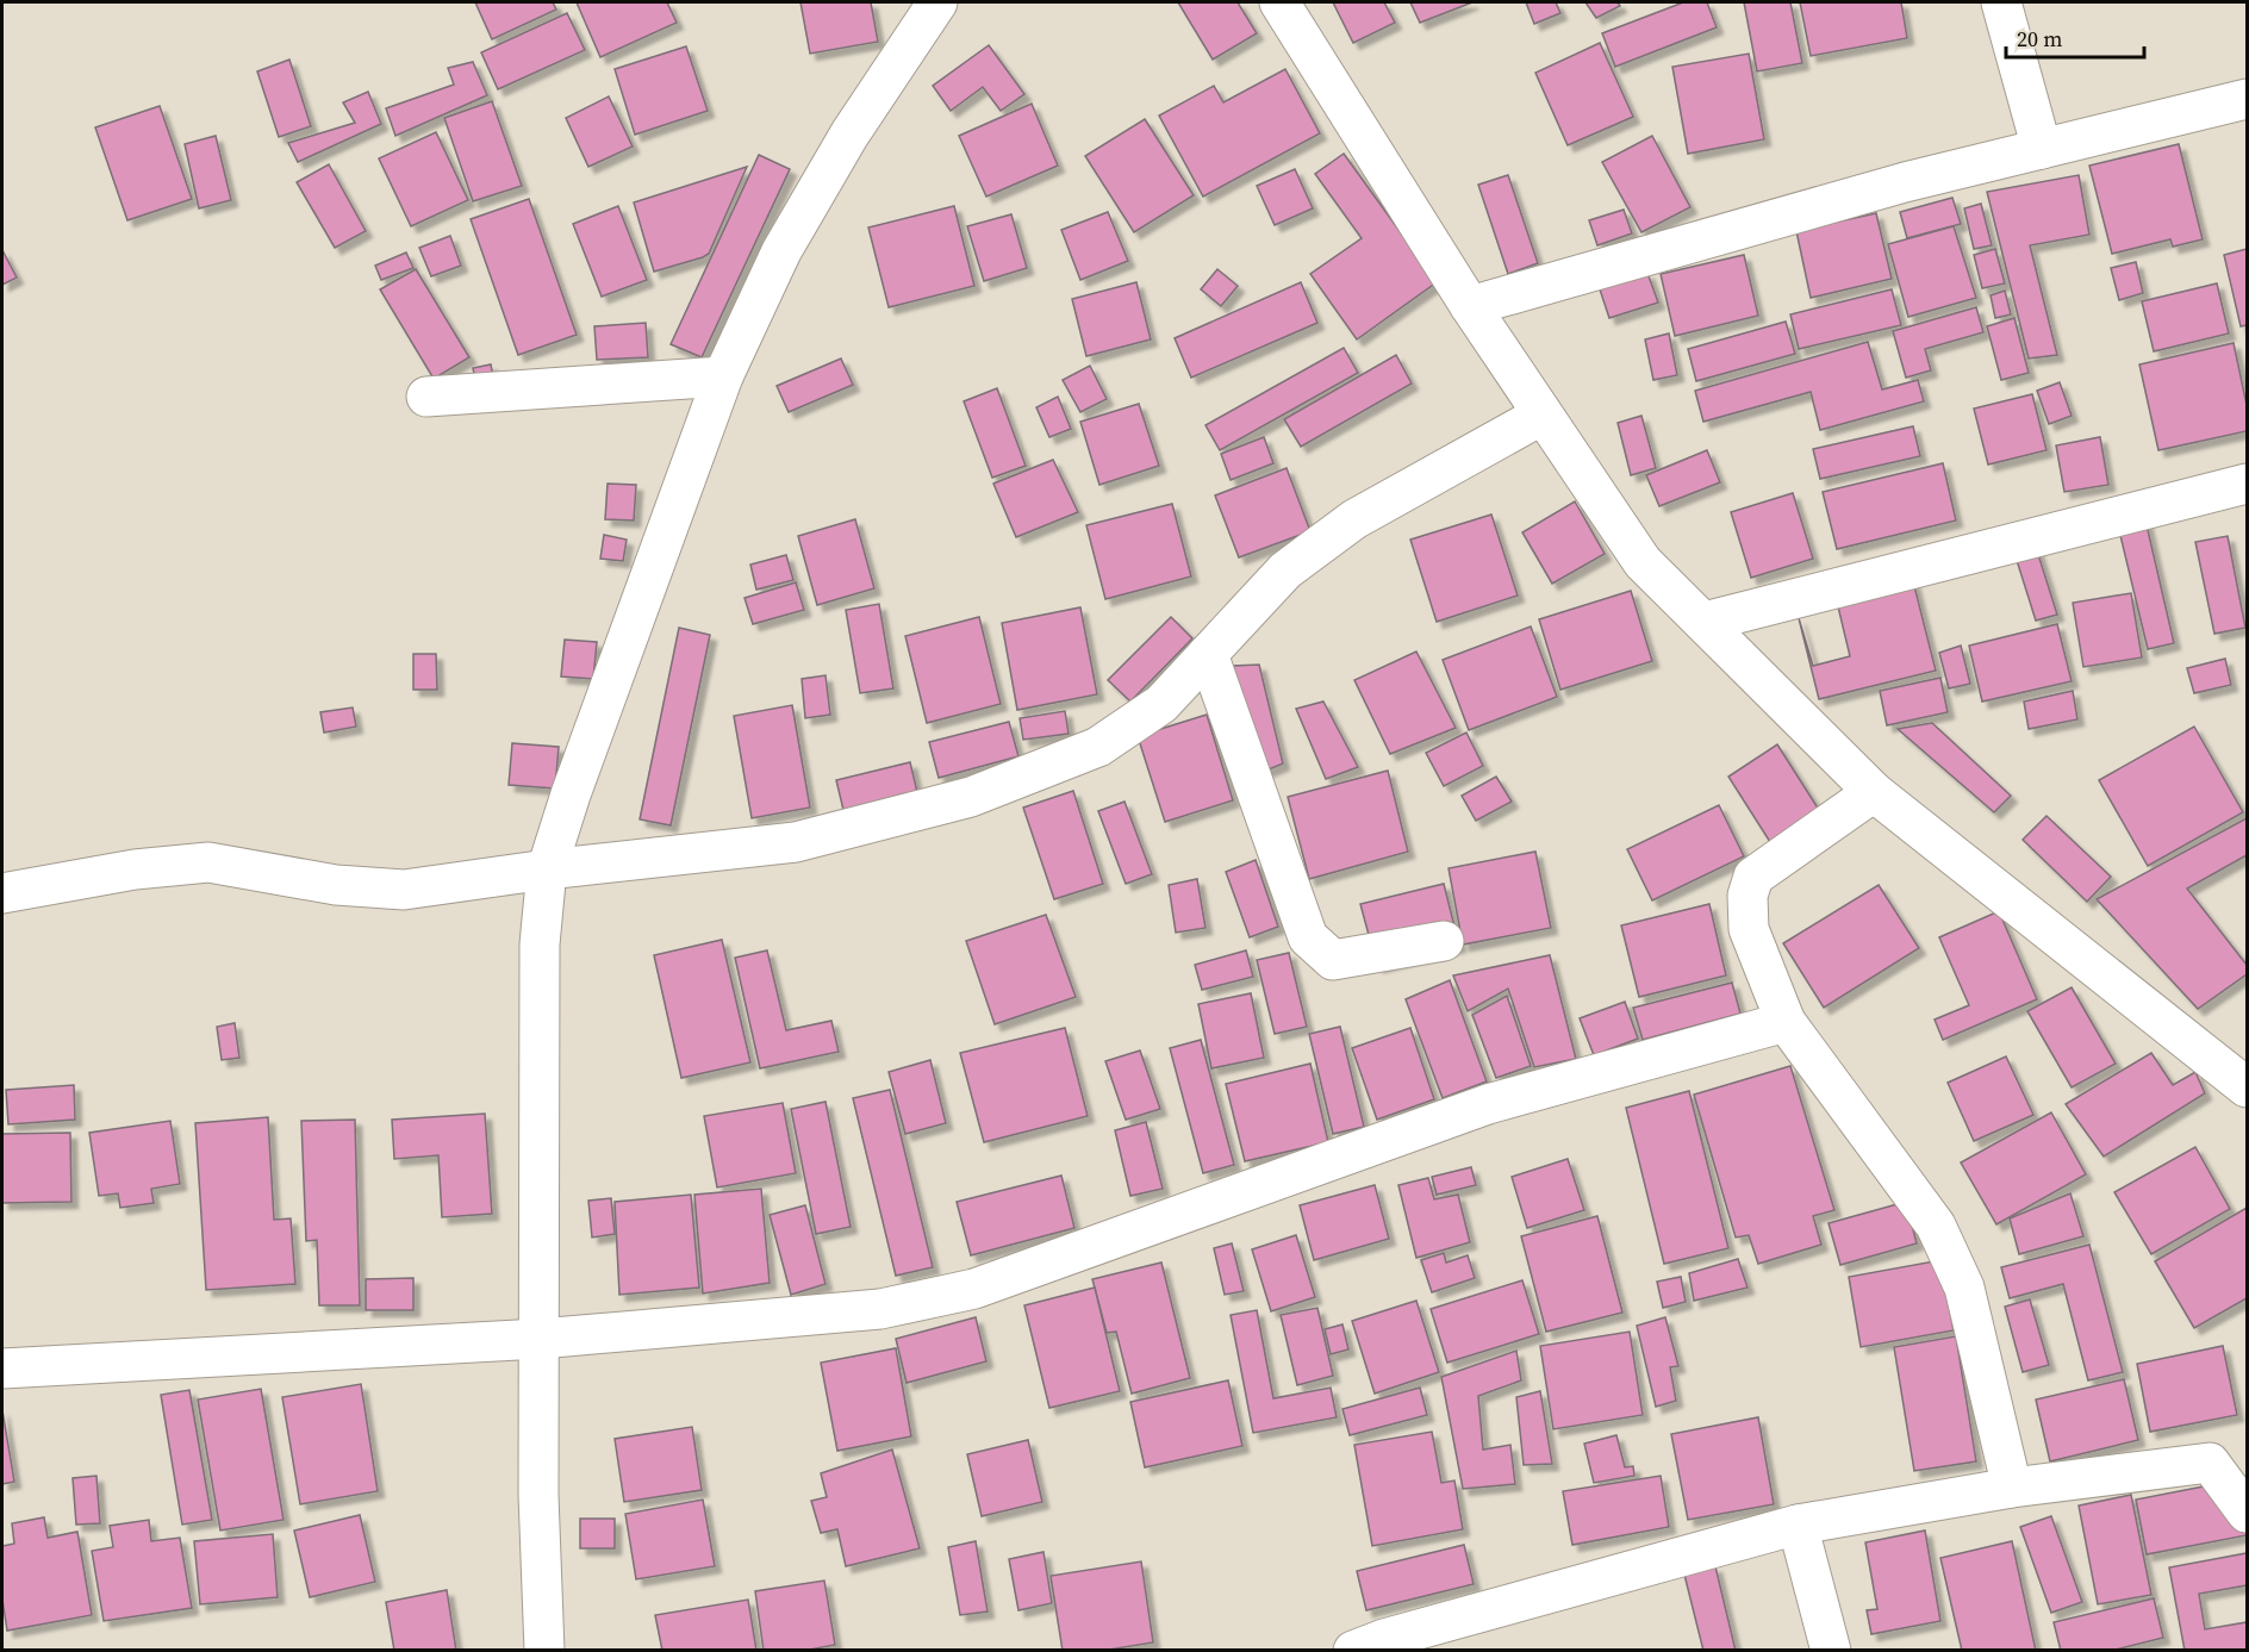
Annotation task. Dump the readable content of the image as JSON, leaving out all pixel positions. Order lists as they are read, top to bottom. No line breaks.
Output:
{"scale_bar":"20 m"}
